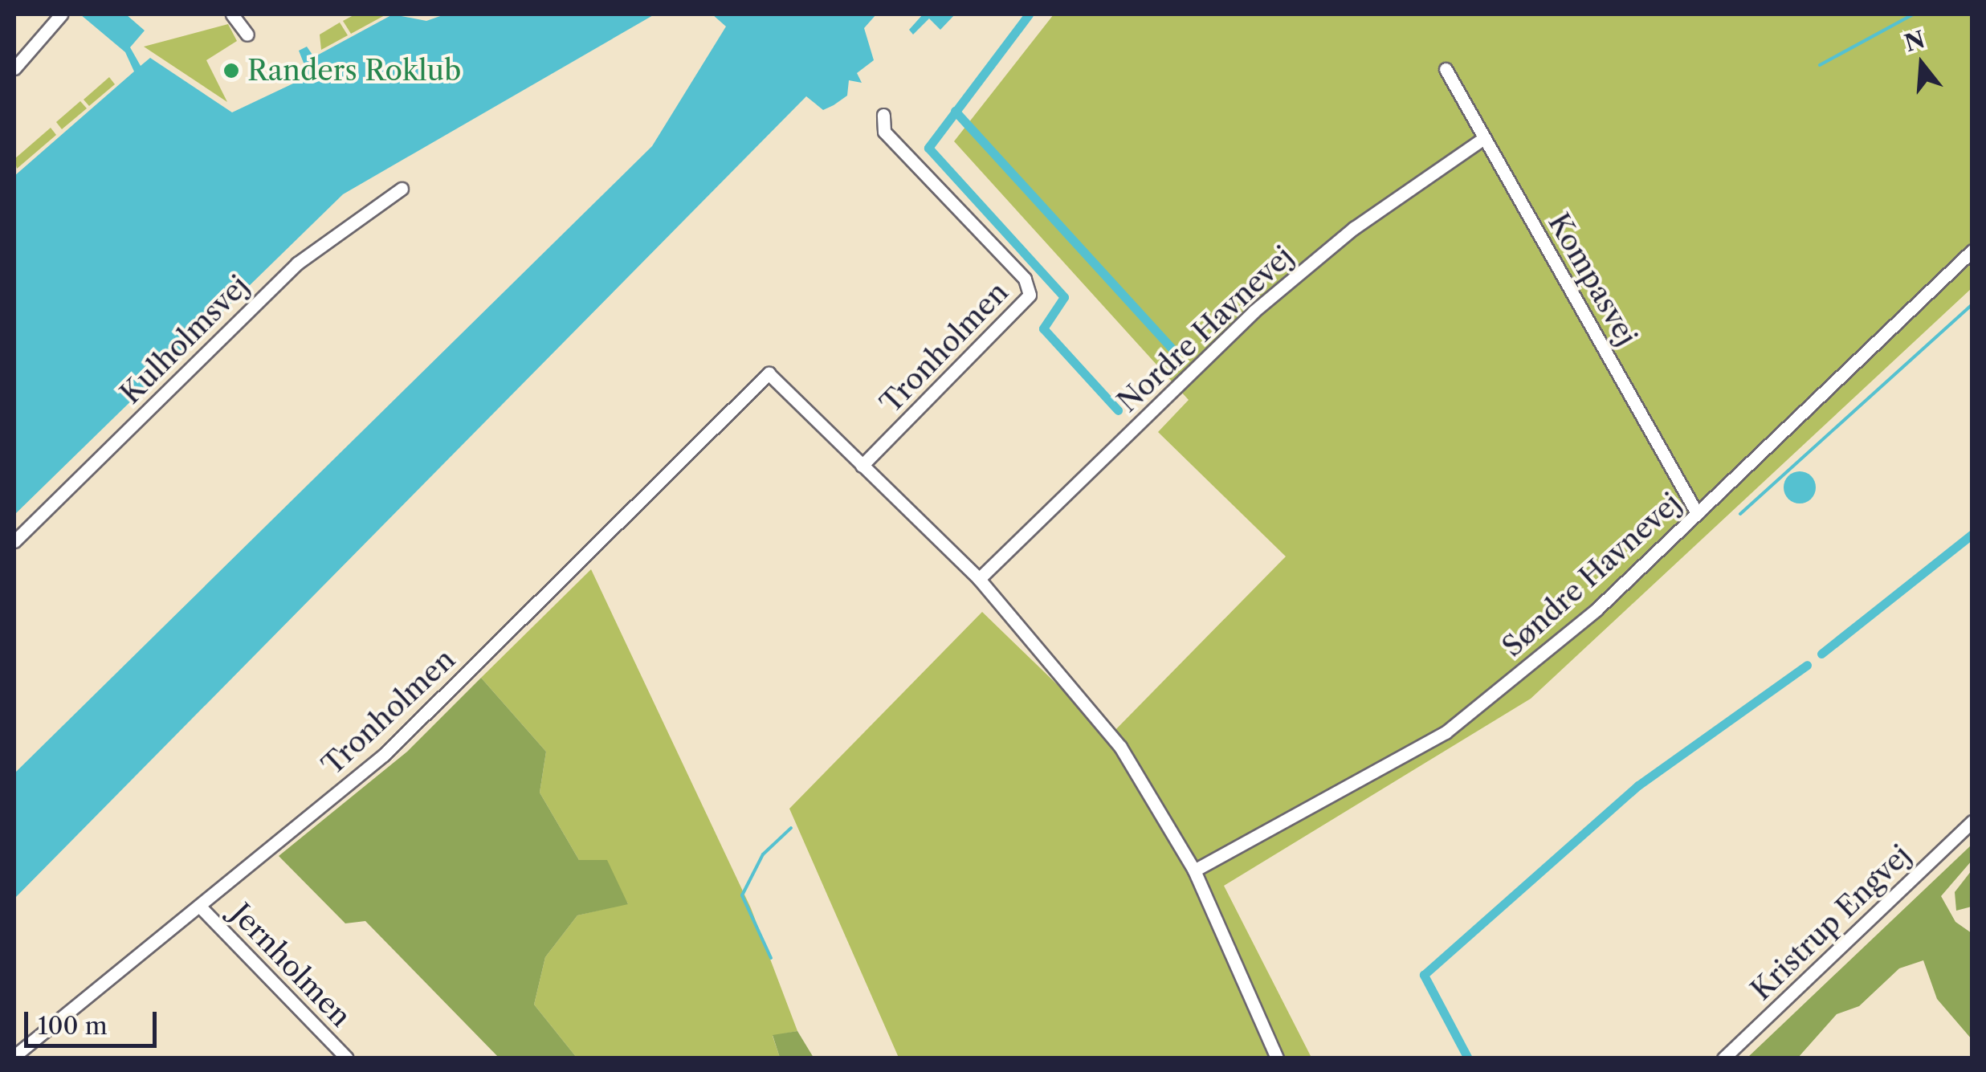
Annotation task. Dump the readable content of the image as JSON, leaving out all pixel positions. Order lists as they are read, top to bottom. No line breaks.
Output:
{"streets":{"street":["Kompasvej","Nordre Havnevej","Kulholmsvej","Tronholmen","Søndre Havnevej","Kristrup Engvej","Jernholmen"]},"crossings":[["Kompasvej","Nordre Havnevej"],["Kompasvej","Søndre Havnevej"],["Tronholmen","Jernholmen"]],"places":["Randers Roklub"],"scale_bar":"100 m","north":"top"}
